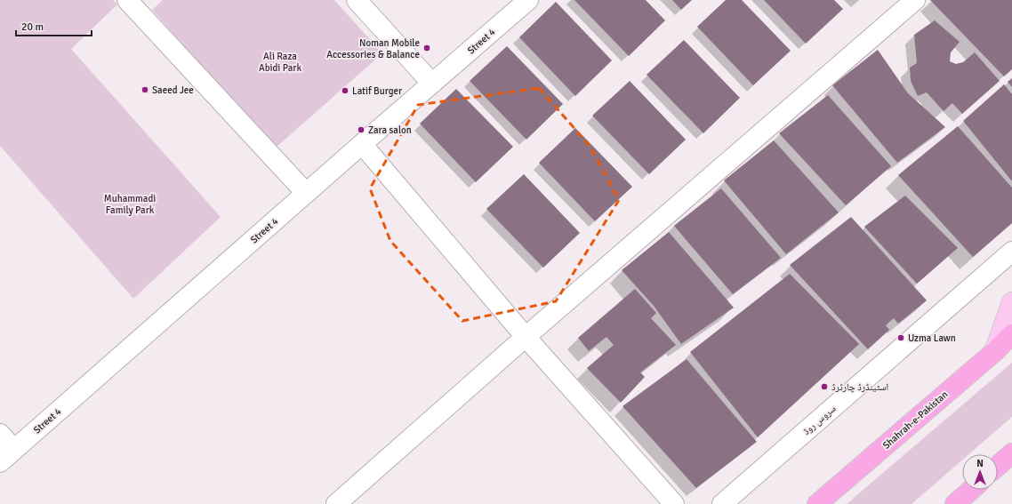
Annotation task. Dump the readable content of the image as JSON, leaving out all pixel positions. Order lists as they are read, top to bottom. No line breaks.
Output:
{"streets":{"highway":["Shahrah-e-Pakistan"],"street":["Street 4","سروس روڈ"]},"parks":["Ali Raza Abidi Park","Muhammadi Family Park"],"places":["Noman Mobile Accessories & Balance","Saeed Jee","Latif Burger","Zara salon","Uzma Lawn","اسٹینڈرڈ چارٹرڈ"],"scale_bar":"20 m","north":"top"}
